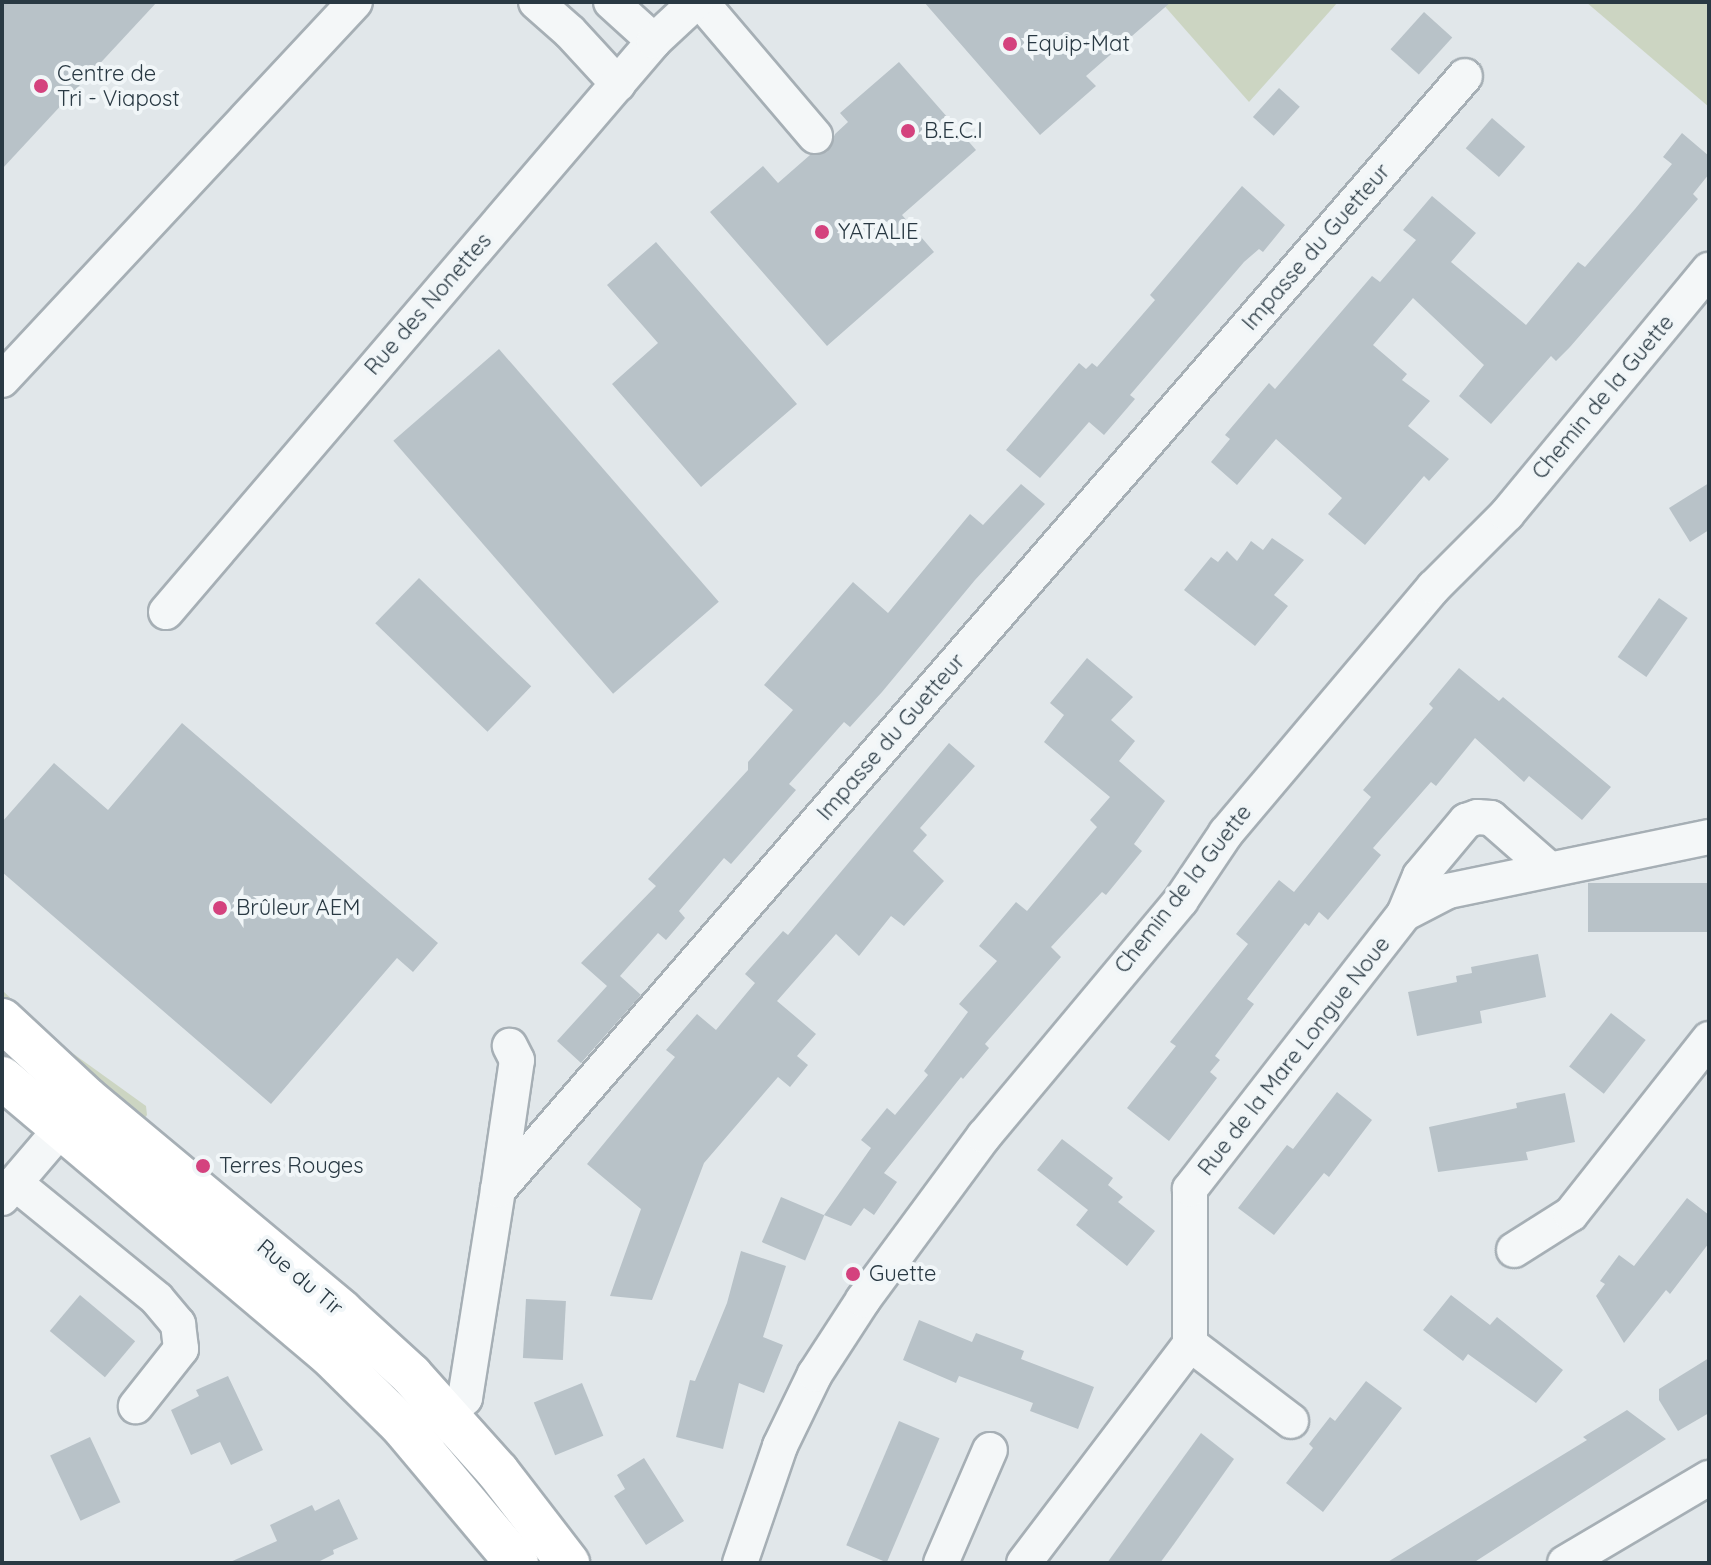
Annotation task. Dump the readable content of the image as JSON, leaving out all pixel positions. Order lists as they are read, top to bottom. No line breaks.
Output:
{"streets":{"main road":["Rue du Tir"],"street":["Impasse du Guetteur","Rue des Nonettes","Chemin de la Guette","Rue de la Mare Longue Noue"]},"places":["Equip-Mat","Centre de Tri - Viapost","B.E.C.I","YATALIE","Brûleur AEM","Terres Rouges","Guette"]}
